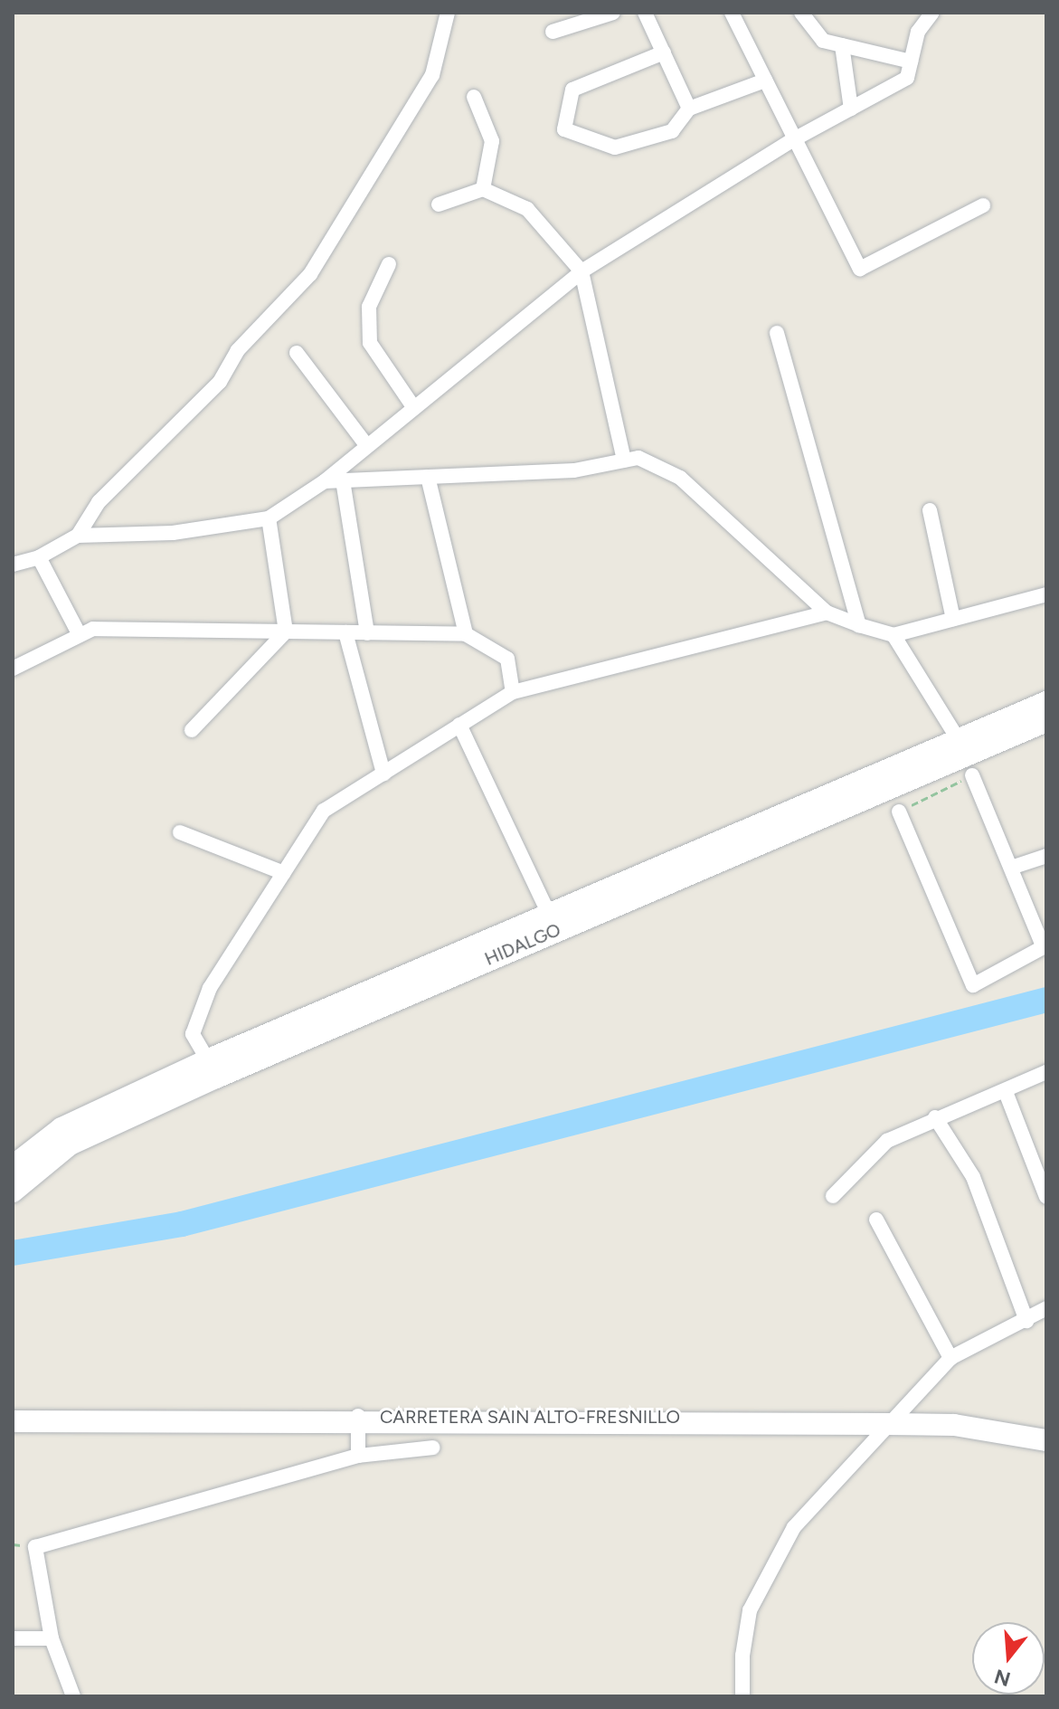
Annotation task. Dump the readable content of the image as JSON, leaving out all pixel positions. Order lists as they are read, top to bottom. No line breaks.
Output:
{"streets":{"main road":["HIDALGO","CARRETERA SAIN ALTO-FRESNILLO"]},"north":"bottom"}
